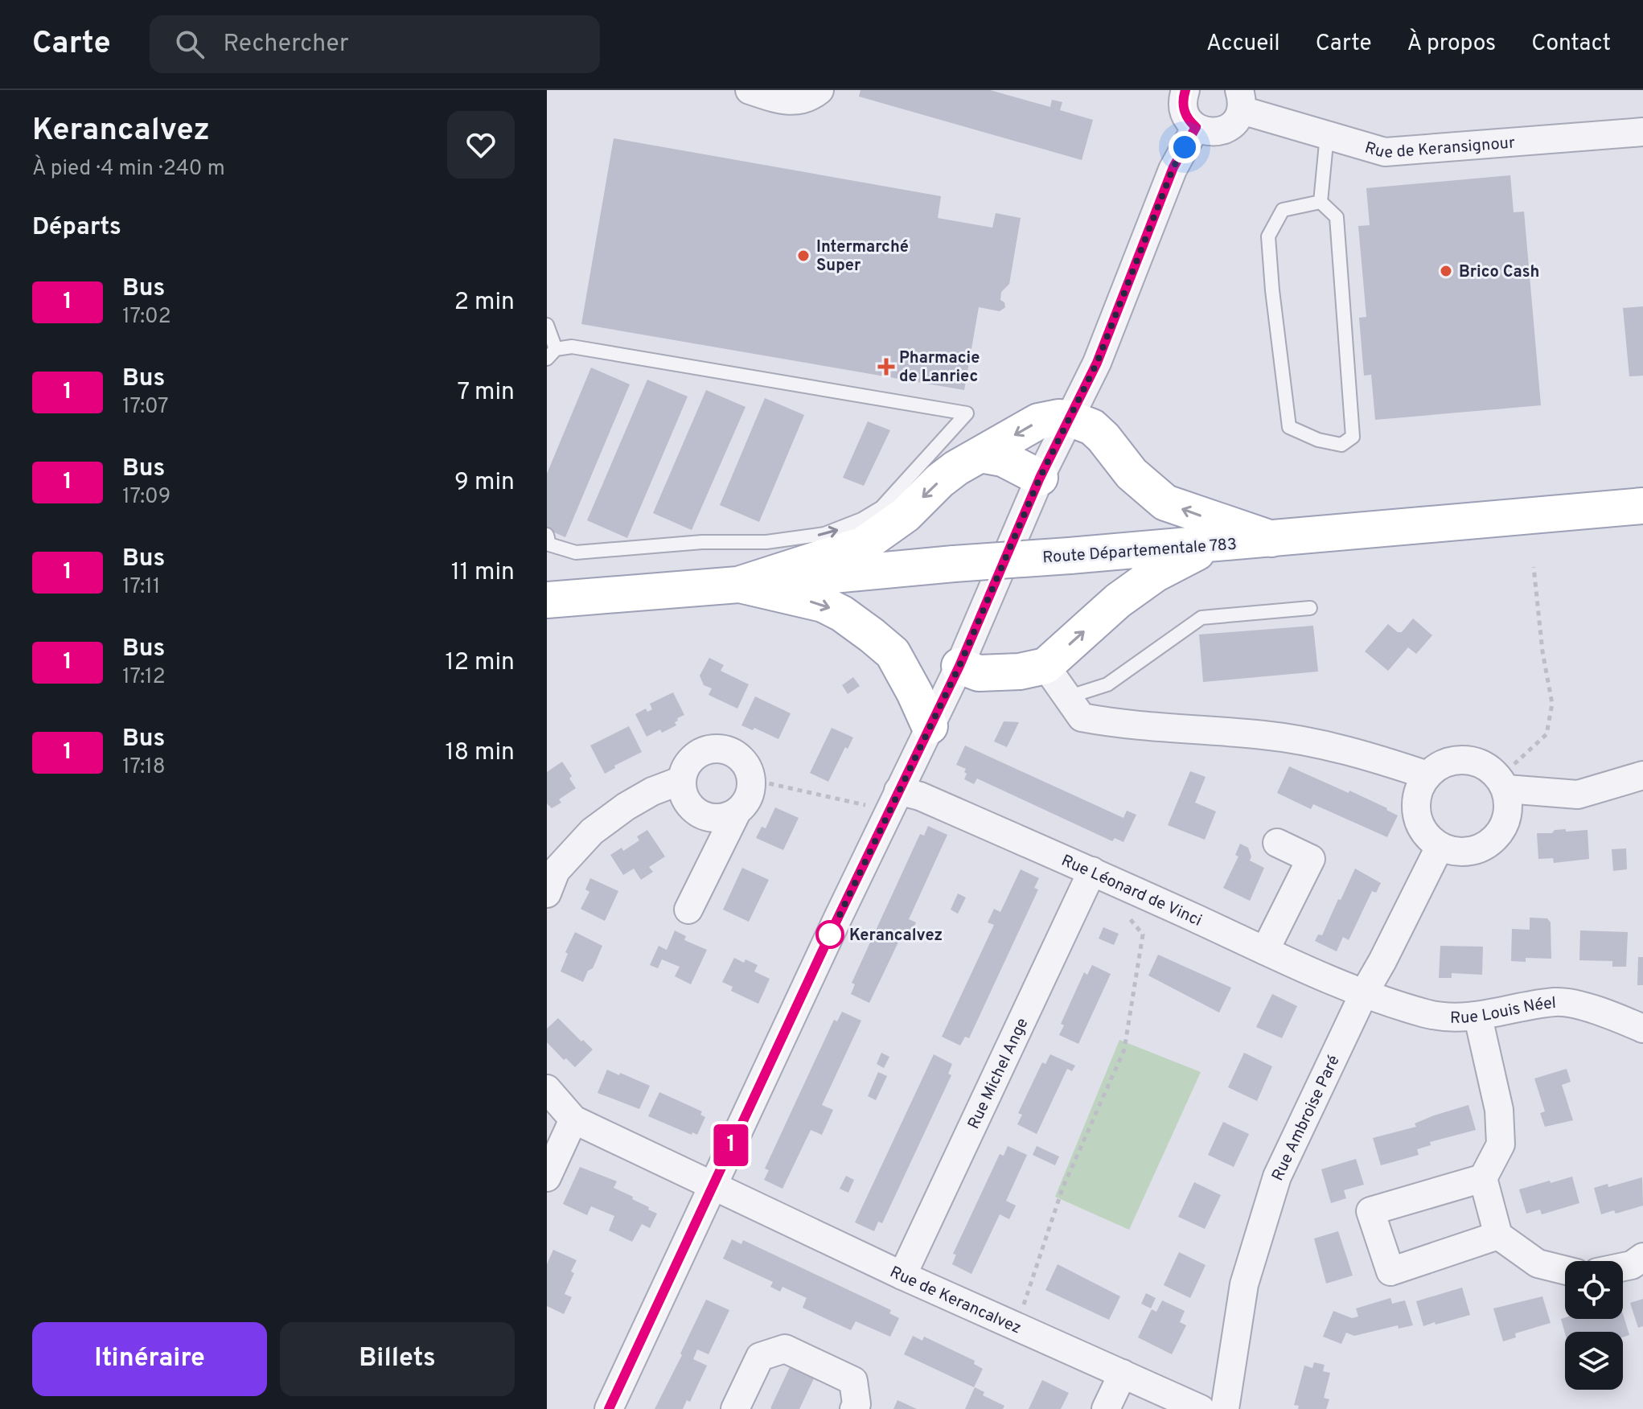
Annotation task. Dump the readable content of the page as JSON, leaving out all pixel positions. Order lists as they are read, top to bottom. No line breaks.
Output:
{"streets":{"main road":["Route Départementale 783"],"street":["Rue de Keransignour","Rue Léonard de Vinci","Rue Louis Néel","Rue Michel Ange","Rue Ambroise Paré","Rue de Kerancalvez"]},"crossings":[["Rue Léonard de Vinci","Rue Louis Néel"],["Rue Léonard de Vinci","Rue Michel Ange"],["Rue Léonard de Vinci","Rue Ambroise Paré"],["Rue Louis Néel","Rue Ambroise Paré"],["Rue Michel Ange","Rue de Kerancalvez"]],"places":{"other":["Intermarché Super","Brico Cash","Kerancalvez"],"health":["Pharmacie de Lanriec"]},"lines":["bus line 1"],"page":{"header":"Carte","search":"Rechercher","nav":["Accueil","Carte","À propos","Contact"],"heading":[["Kerancalvez","À pied · 4 min · 240 m"],"Départs"],"on_map":"1","list":[{"mark":"1","name":"Bus","note":"17:02","value":"2 min"},{"mark":"1","name":"Bus","note":"17:07","value":"7 min"},{"mark":"1","name":"Bus","note":"17:09","value":"9 min"},{"mark":"1","name":"Bus","note":"17:11","value":"11 min"},{"mark":"1","name":"Bus","note":"17:12","value":"12 min"},{"mark":"1","name":"Bus","note":"17:18","value":"18 min"}],"buttons":["Itinéraire","Billets"]}}
